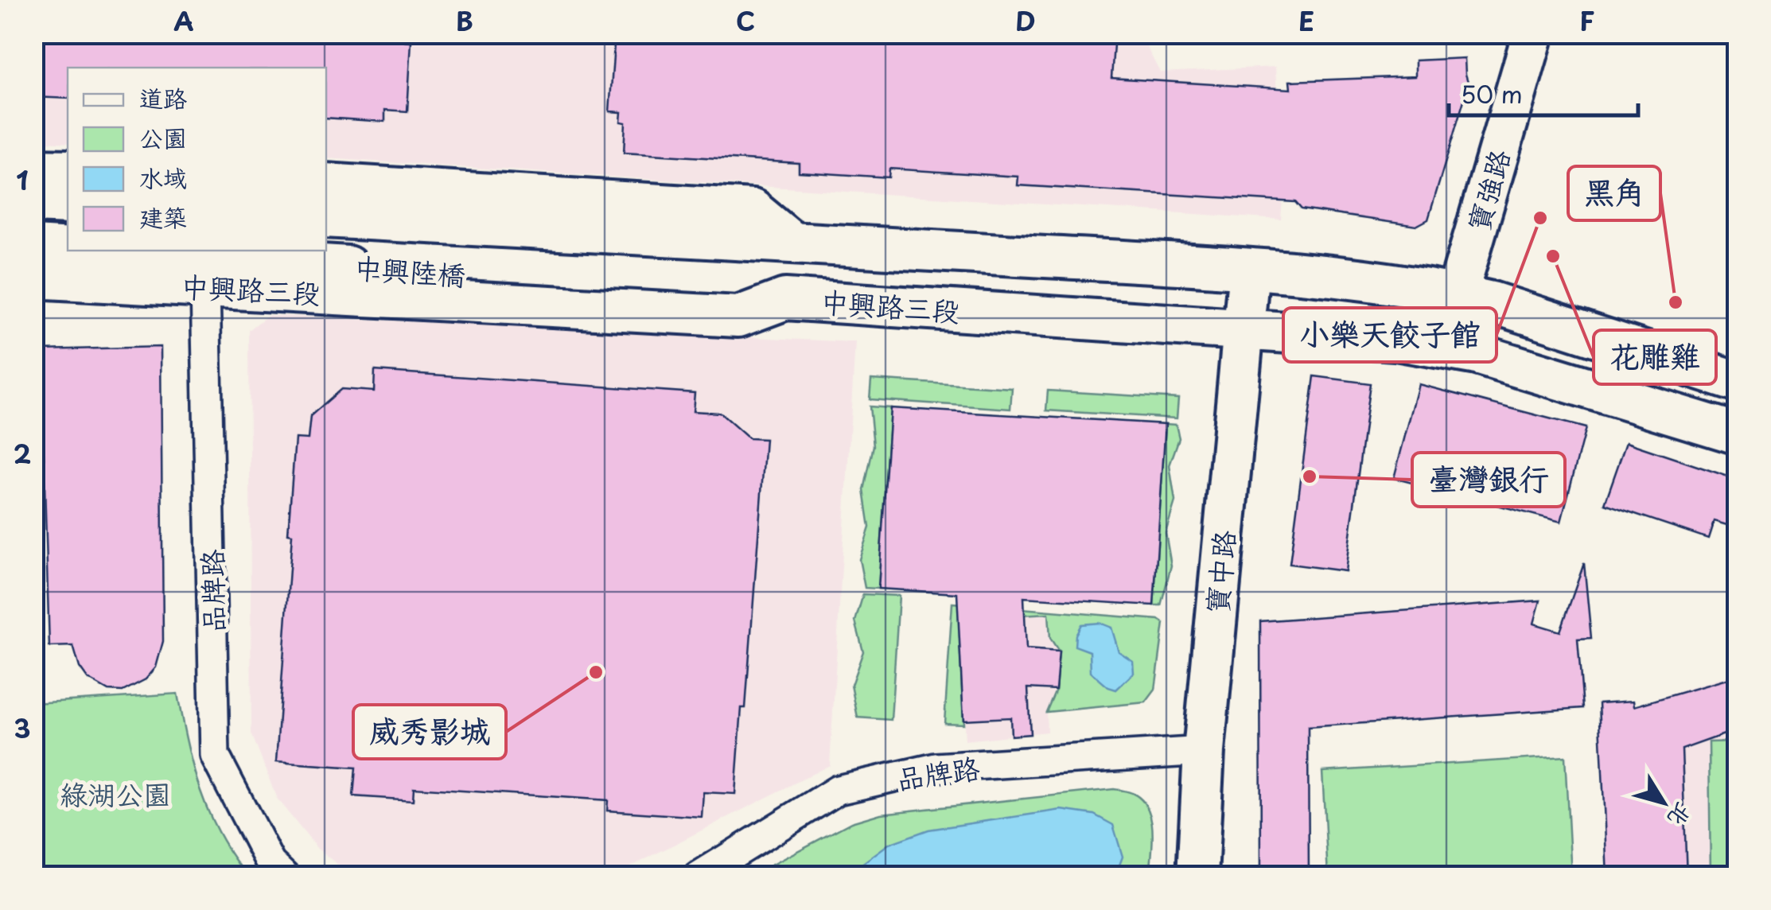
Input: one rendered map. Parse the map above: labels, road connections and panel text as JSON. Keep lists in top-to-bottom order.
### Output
{
  "streets": {
    "street": [
      "寶強路",
      "中興陸橋",
      "中興路三段",
      "寶中路",
      "品牌路"
    ]
  },
  "crossings": [
    ["寶強路", "中興路三段"],
    ["中興陸橋", "中興路三段"],
    ["中興路三段", "寶中路"],
    ["中興路三段", "品牌路"],
    ["寶中路", "品牌路"]
  ],
  "parks": ["綠湖公園"],
  "places": [
    "小樂天餃子館",
    "花雕雞",
    "黑角",
    "臺灣銀行",
    "威秀影城"
  ],
  "legend": [
    "道路",
    "公園",
    "水域",
    "建築"
  ],
  "scale_bar": "50 m",
  "north": "bottom right",
  "grid": {
    "columns": [
      "A",
      "B",
      "C",
      "D",
      "E",
      "F"
    ],
    "rows": ["1", "2", "3"]
  }
}
